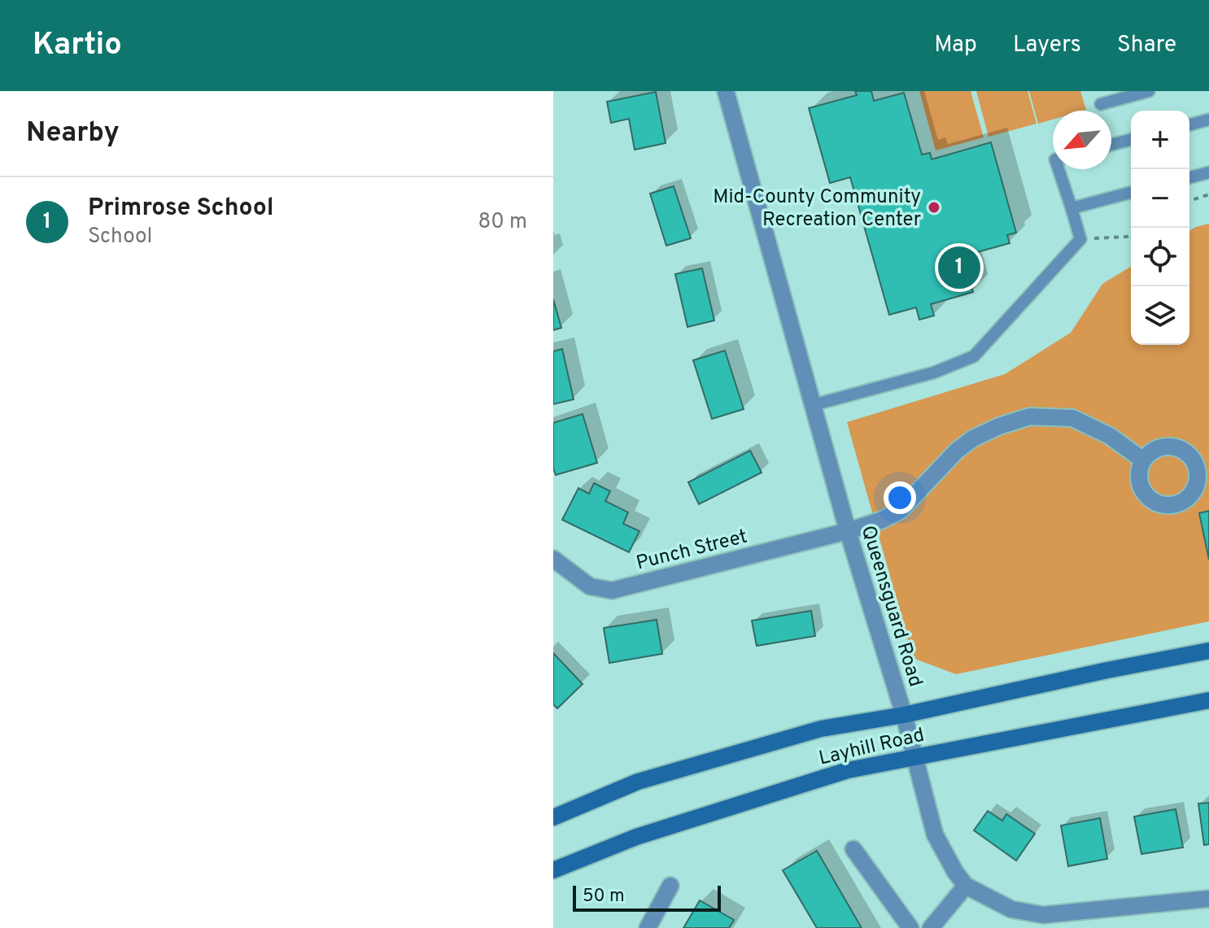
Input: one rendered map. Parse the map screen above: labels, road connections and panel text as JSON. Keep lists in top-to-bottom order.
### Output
{
  "streets": {
    "main road": ["Layhill Road"],
    "street": ["Punch Street", "Queensguard Road"]
  },
  "crossings": [
    ["Punch Street", "Queensguard Road"],
    ["Queensguard Road", "Layhill Road"]
  ],
  "places": ["Mid-County Community Recreation Center"],
  "scale_bar": "50 m",
  "north": "bottom left",
  "page": {
    "header": "Kartio",
    "nav": ["Map", "Layers", "Share"],
    "heading": "Nearby",
    "map_buttons": ["+", "−"],
    "list": [
      {
        "mark": "1",
        "name": "Primrose School",
        "note": "School",
        "value": "80 m"
      }
    ],
    "pins": "1",
    "scale": "50 m"
  }
}
